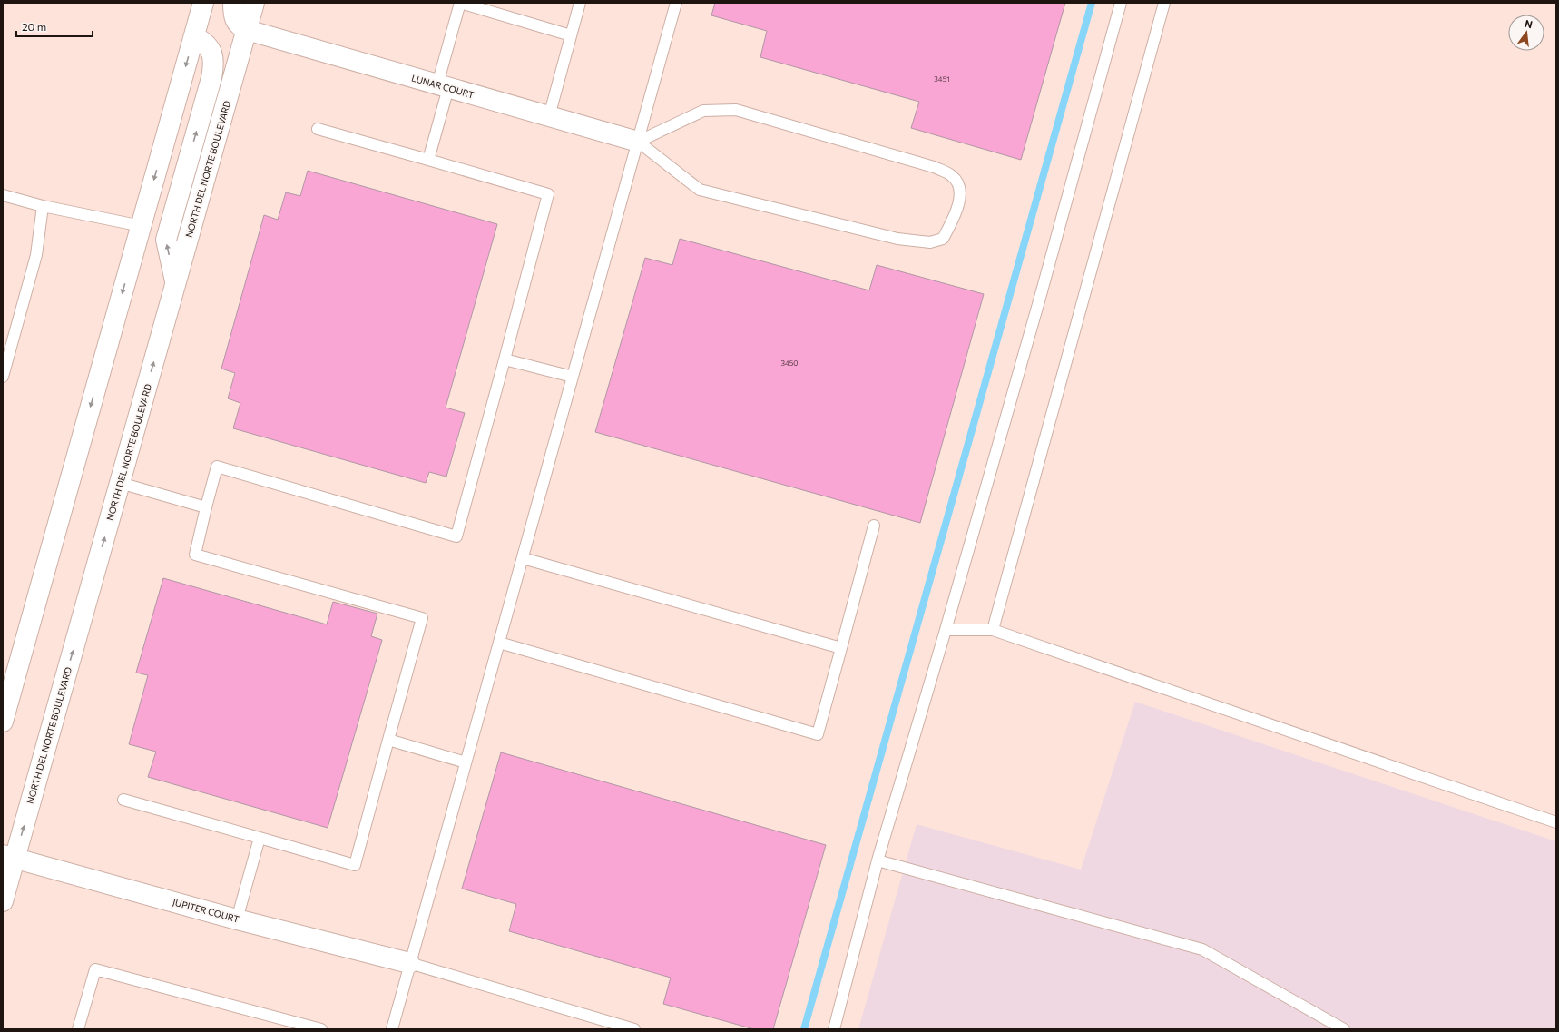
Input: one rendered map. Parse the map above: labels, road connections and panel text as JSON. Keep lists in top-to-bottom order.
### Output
{
  "streets": {
    "street": ["LUNAR COURT", "NORTH DEL NORTE BOULEVARD", "JUPITER COURT"]
  },
  "crossings": [
    ["LUNAR COURT", "NORTH DEL NORTE BOULEVARD"],
    ["NORTH DEL NORTE BOULEVARD", "JUPITER COURT"]
  ],
  "house_numbers": ["3451", "3450"],
  "scale_bar": "20 m",
  "north": "top"
}
